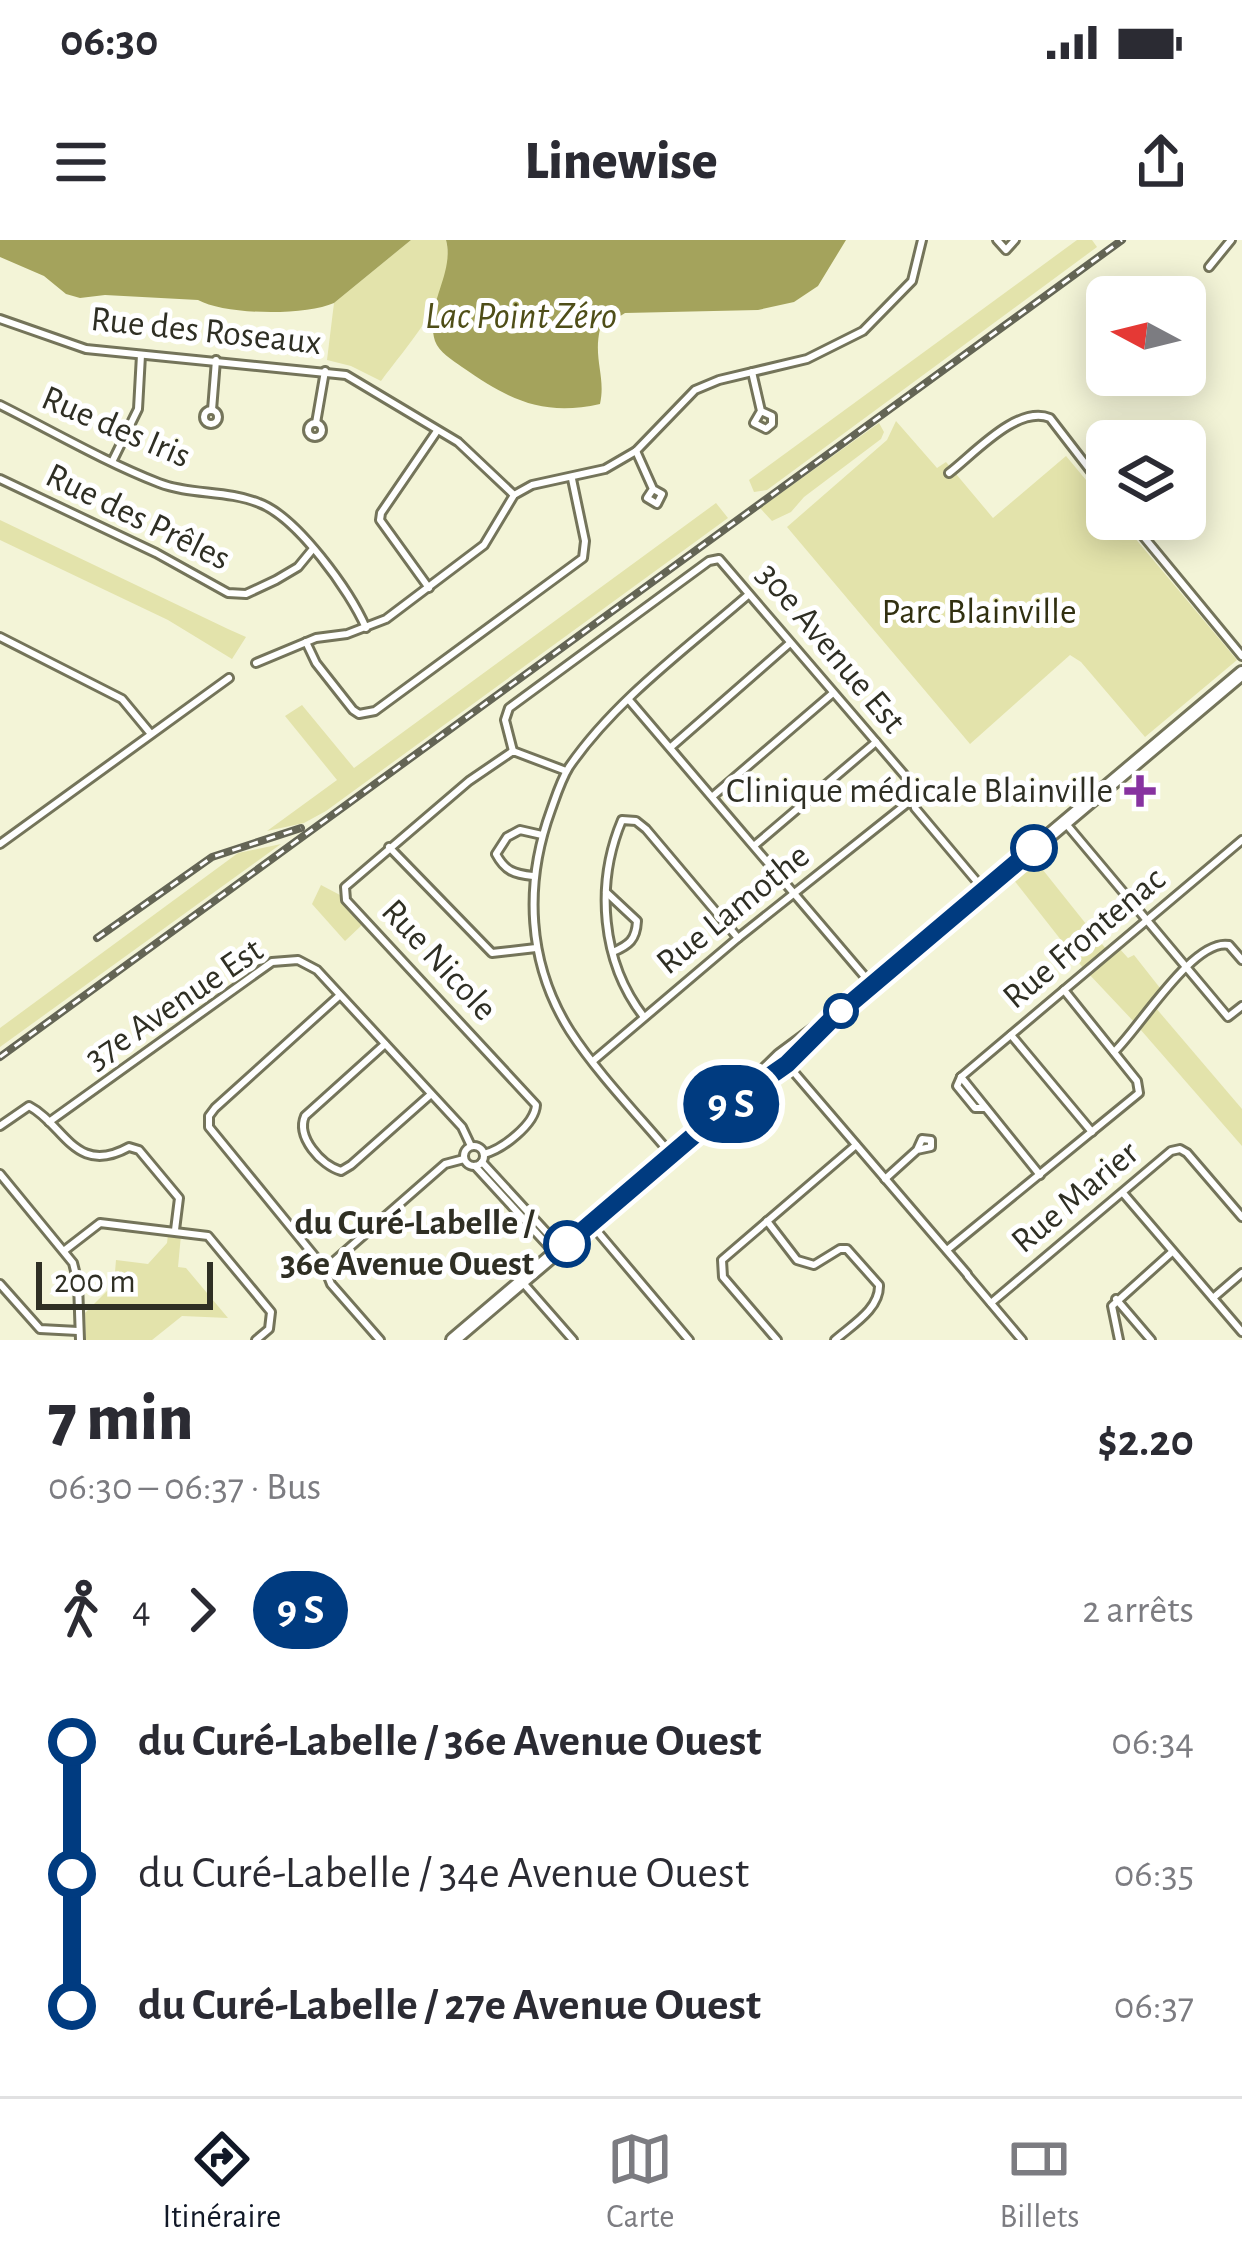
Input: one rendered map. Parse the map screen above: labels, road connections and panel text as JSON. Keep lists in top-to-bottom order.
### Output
{
  "streets": {
    "street": [
      "Rue des Roseaux",
      "Rue des Iris",
      "Rue des Prêles",
      "30e Avenue Est",
      "Rue Lamothe",
      "Rue Frontenac",
      "Rue Nicole",
      "37e Avenue Est",
      "Rue Marier"
    ]
  },
  "crossings": [
    ["Rue des Iris", "Rue des Prêles"],
    ["30e Avenue Est", "Rue Lamothe"],
    ["30e Avenue Est", "Rue Nicole"]
  ],
  "water": ["Lac Point Zéro"],
  "parks": ["Parc Blainville"],
  "places": {
    "health": ["Clinique médicale Blainville"],
    "other": ["du Curé-Labelle / 36e Avenue Ouest"]
  },
  "scale_bar": "200 m",
  "north": "left",
  "page": {
    "status": "06:30",
    "header": "Linewise",
    "on_map": "9 S",
    "scale": "200 m",
    "heading": ["7 min", "06:30 – 06:37 · Bus", "$2.20"],
    "legs": ["4", "9 S", "2 arrêts"],
    "list": [
      {
        "name": "du Curé-Labelle / 36e Avenue Ouest",
        "value": "06:34"
      },
      {
        "name": "du Curé-Labelle / 34e Avenue Ouest",
        "value": "06:35"
      },
      {
        "name": "du Curé-Labelle / 27e Avenue Ouest",
        "value": "06:37"
      }
    ],
    "tabs": ["Itinéraire", "Carte", "Billets"]
  }
}
